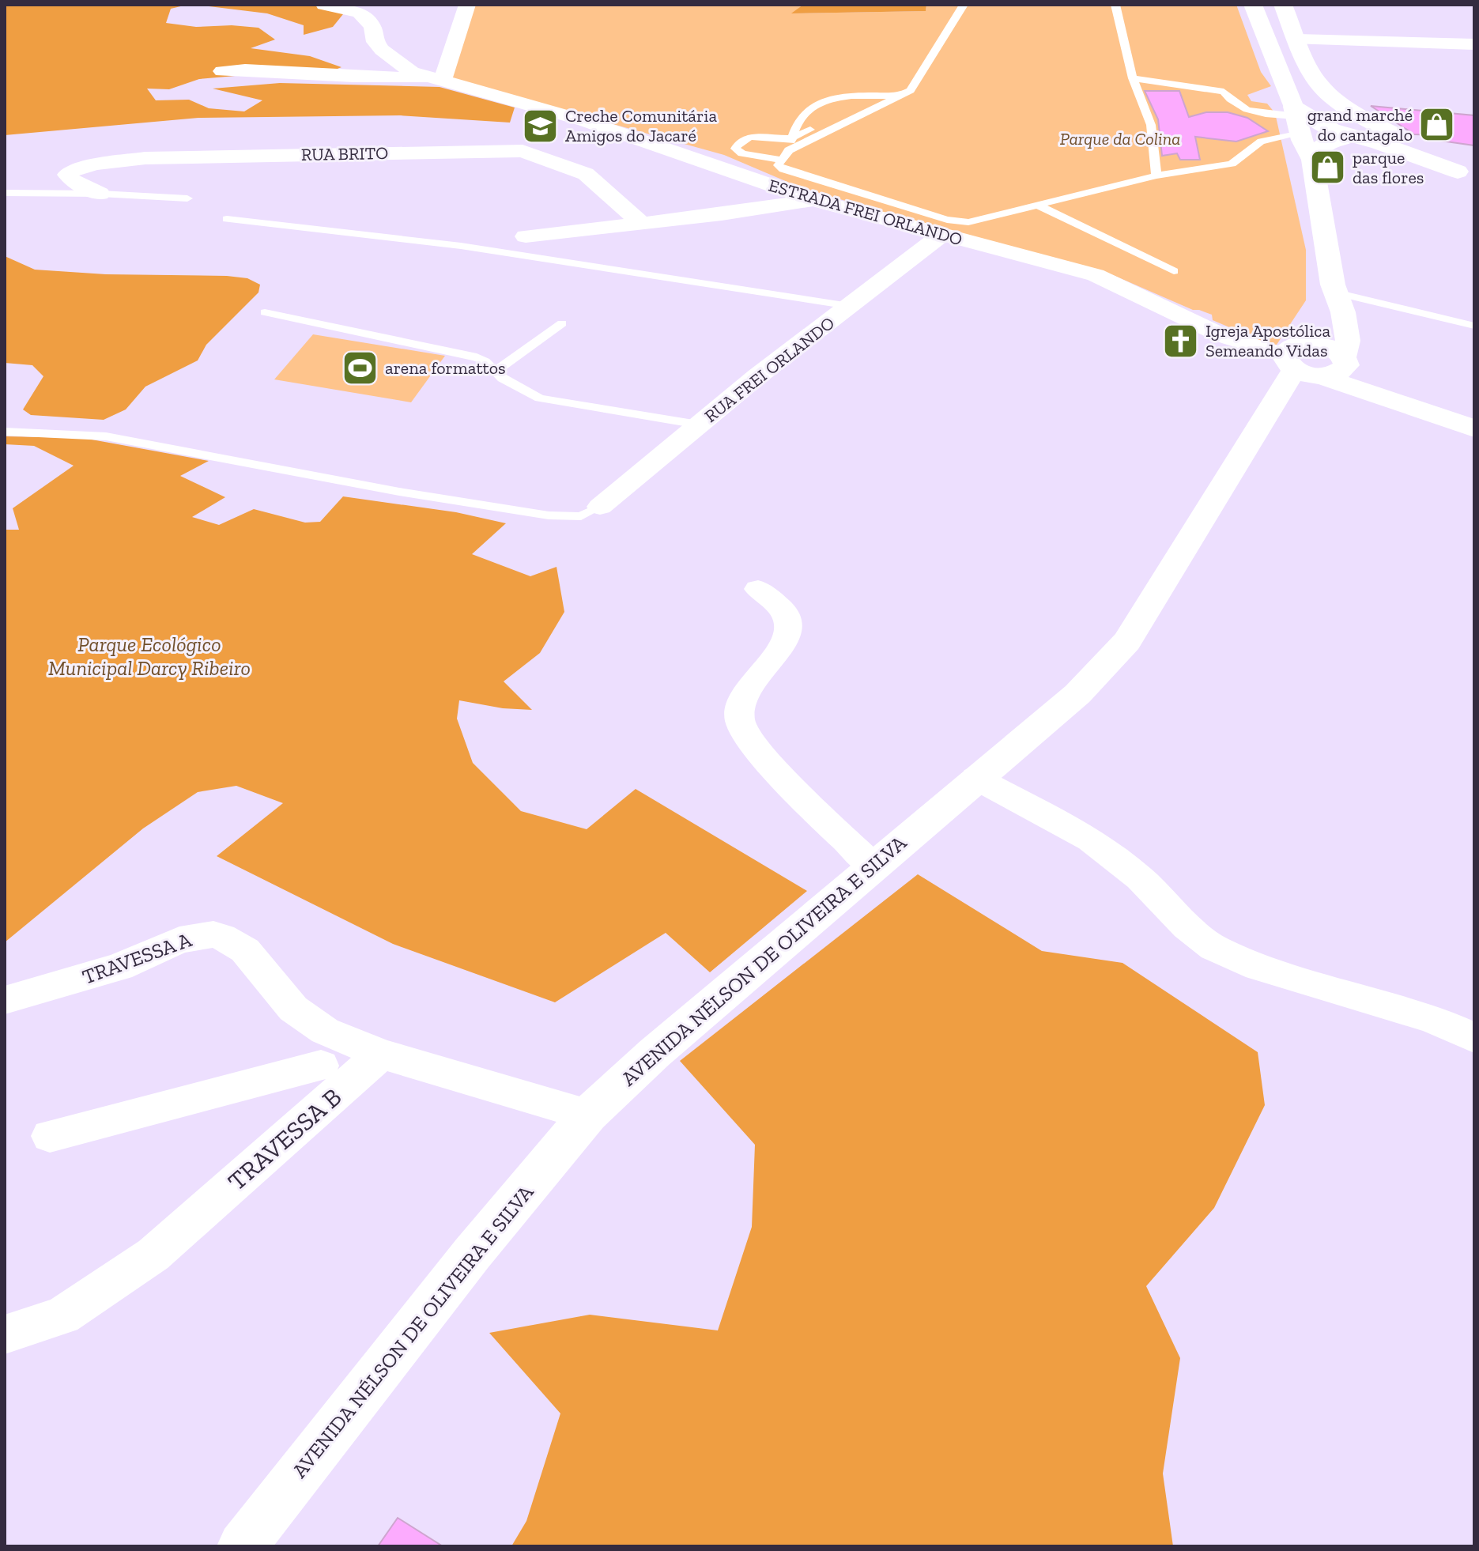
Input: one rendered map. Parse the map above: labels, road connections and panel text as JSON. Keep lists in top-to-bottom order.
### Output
{
  "streets": {
    "street": [
      "RUA BRITO",
      "ESTRADA FREI ORLANDO",
      "RUA FREI ORLANDO",
      "TRAVESSA A",
      "AVENIDA NÉLSON DE OLIVEIRA E SILVA",
      "TRAVESSA B"
    ]
  },
  "crossings": [
    ["ESTRADA FREI ORLANDO", "RUA FREI ORLANDO"],
    ["ESTRADA FREI ORLANDO", "AVENIDA NÉLSON DE OLIVEIRA E SILVA"],
    ["TRAVESSA A", "TRAVESSA B"]
  ],
  "parks": ["Parque da Colina", "Parque Ecológico Municipal Darcy Ribeiro"],
  "places": {
    "shop": ["grand marché do cantagalo", "parque das flores"],
    "school or university": ["Creche Comunitária Amigos do Jacaré"],
    "church": ["Igreja Apostólica Semeando Vidas"],
    "sports": ["arena formattos"]
  }
}
